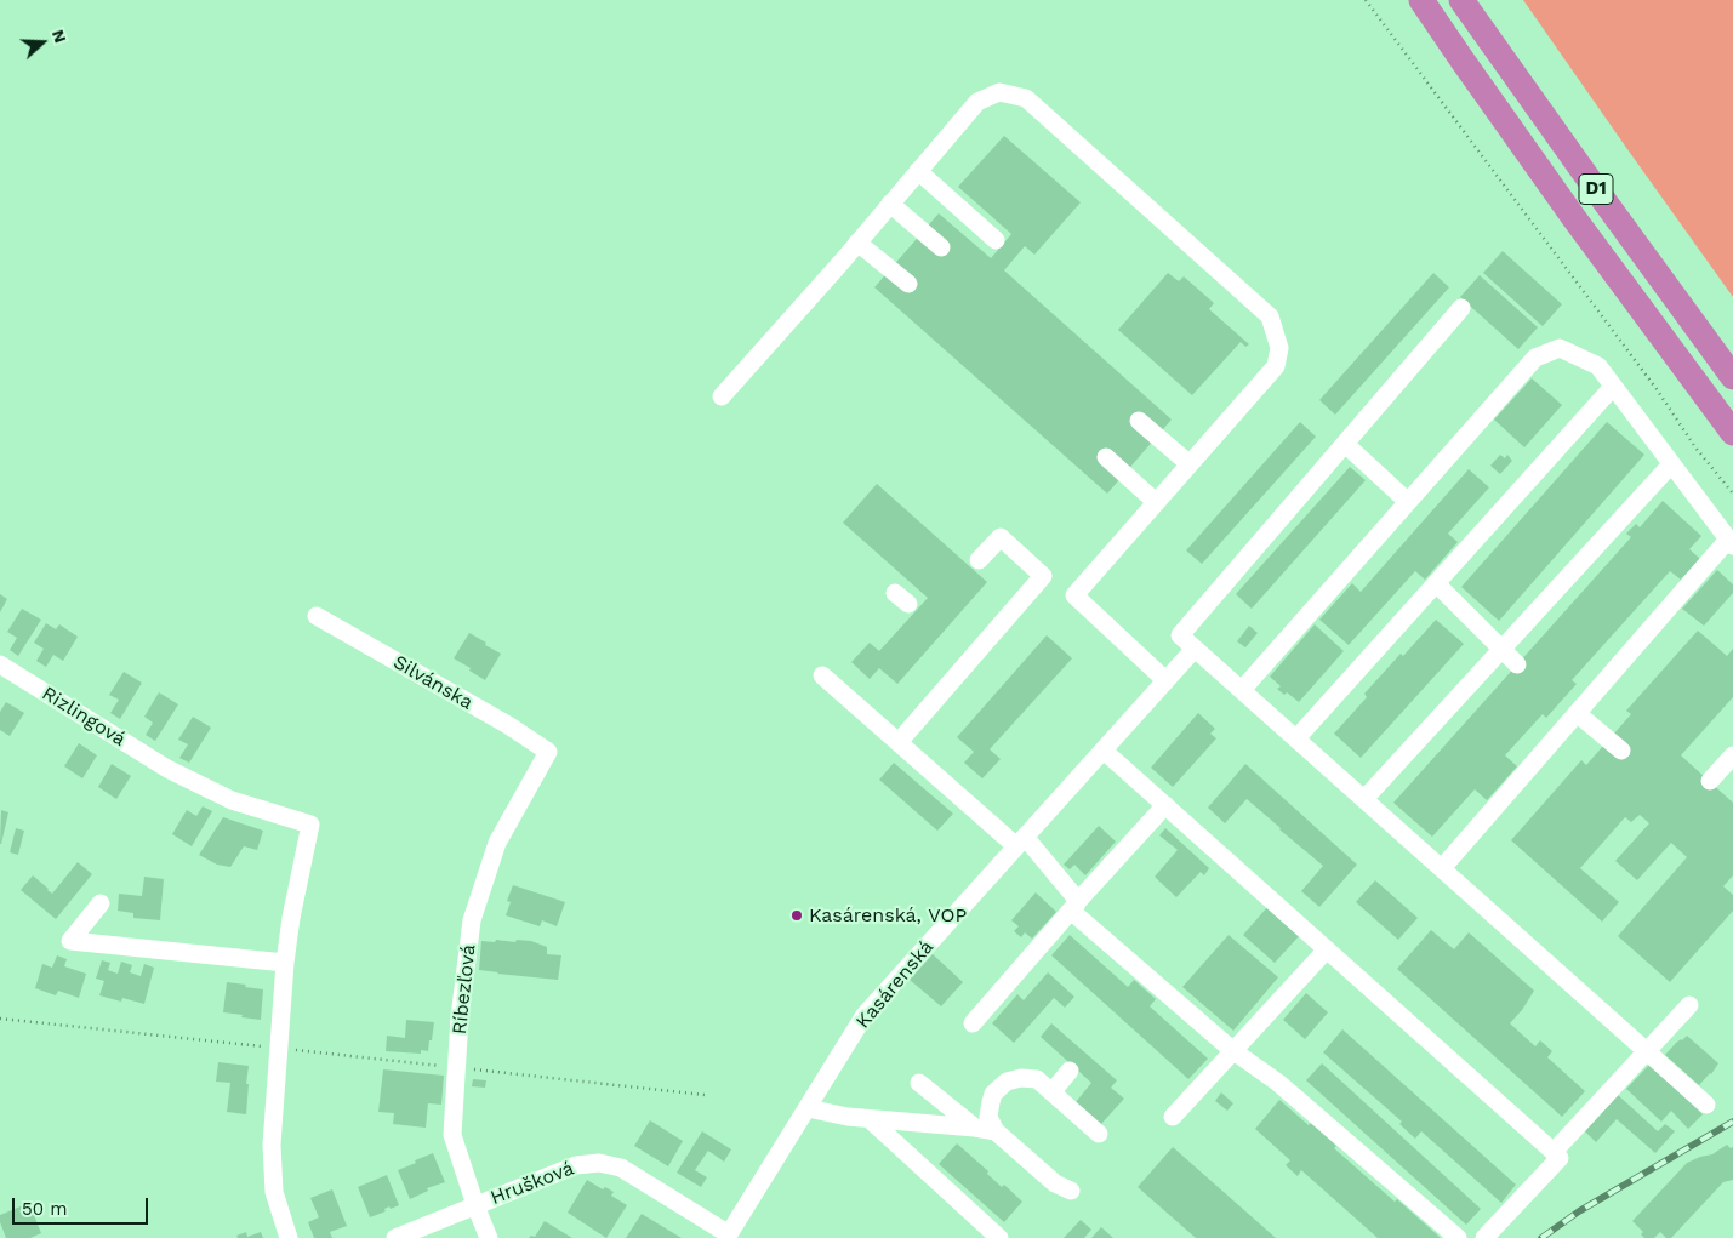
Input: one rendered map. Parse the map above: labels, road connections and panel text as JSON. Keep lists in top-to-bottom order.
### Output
{
  "streets": {
    "highway": ["D1"],
    "street": [
      "Silvánska",
      "Rizlingová",
      "Kasárenská",
      "Ríbezľová",
      "Hrušková"
    ]
  },
  "crossings": [
    ["Silvánska", "Ríbezľová"],
    ["Kasárenská", "Hrušková"],
    ["Ríbezľová", "Hrušková"]
  ],
  "places": ["Kasárenská, VOP"],
  "scale_bar": "50 m",
  "north": "right"
}
